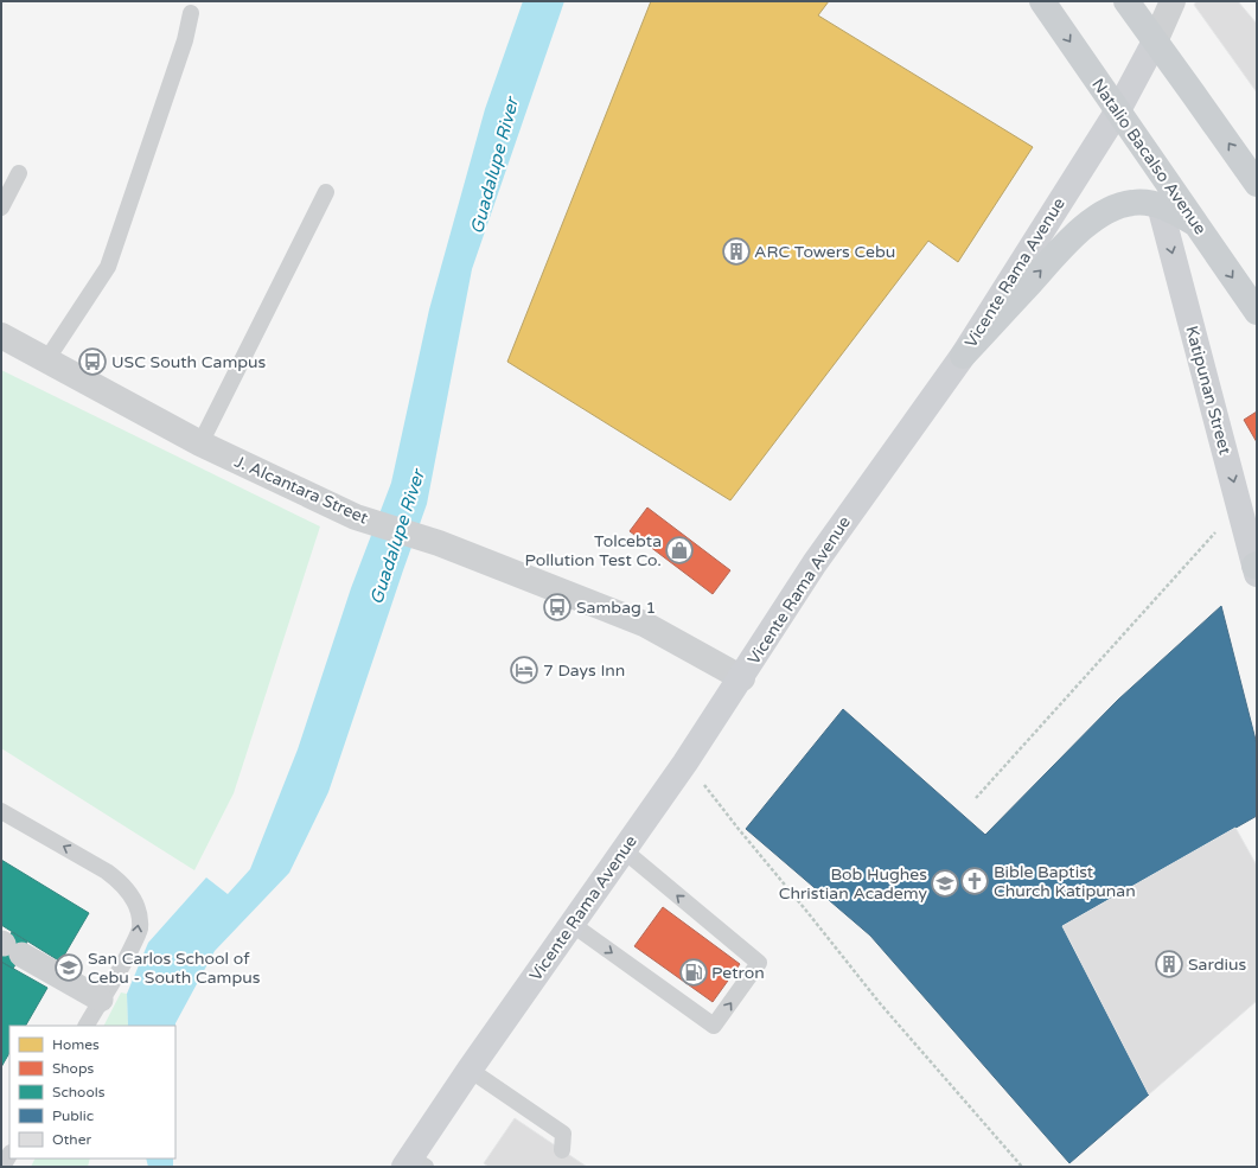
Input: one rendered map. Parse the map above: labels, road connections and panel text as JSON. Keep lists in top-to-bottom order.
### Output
{
  "streets": {
    "main road": ["Natalio Bacalso Avenue", "Vicente Rama Avenue", "Katipunan Street"],
    "street": ["J. Alcantara Street"]
  },
  "crossings": [
    ["Natalio Bacalso Avenue", "Vicente Rama Avenue"],
    ["Vicente Rama Avenue", "J. Alcantara Street"]
  ],
  "one_way": ["Katipunan Street"],
  "water": ["Guadalupe River"],
  "places": {
    "building": ["ARC Towers Cebu", "Sardius"],
    "bus stop": ["USC South Campus", "Sambag 1"],
    "shop": ["Tolcebta Pollution Test Co."],
    "hotel": ["7 Days Inn"],
    "church": ["Bible Baptist Church Katipunan"],
    "school or university": ["Bob Hughes Christian Academy", "San Carlos School of Cebu - South Campus"],
    "fuel station": ["Petron"]
  },
  "legend": [
    "Homes",
    "Shops",
    "Schools",
    "Public",
    "Other"
  ]
}
